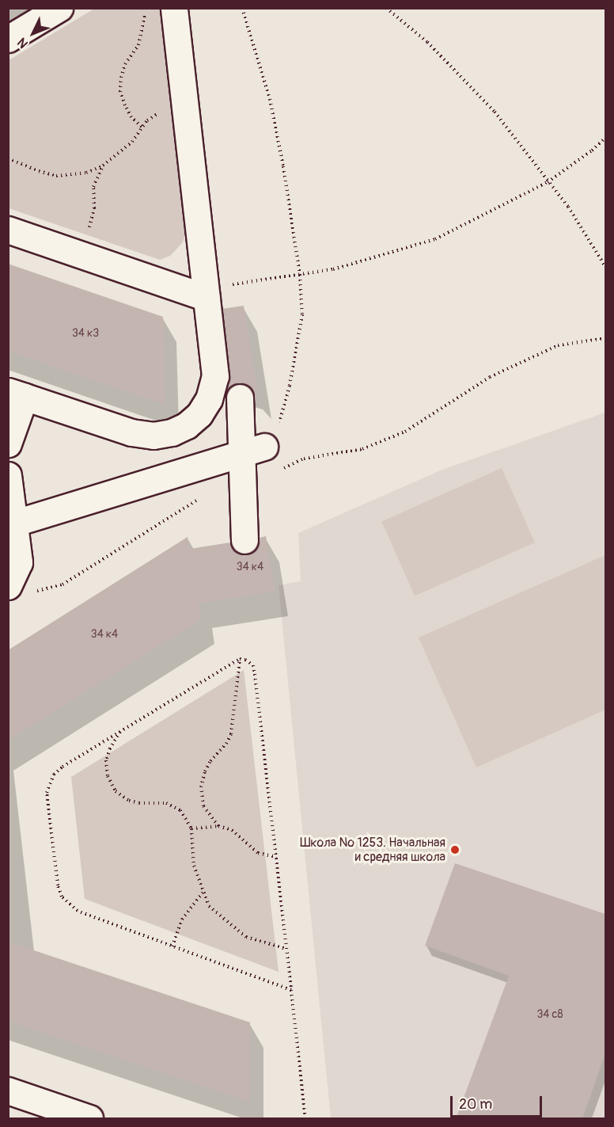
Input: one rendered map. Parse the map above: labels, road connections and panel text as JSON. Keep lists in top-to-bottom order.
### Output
{
  "places": ["Школа № 1253. Начальная и средняя школа"],
  "house_numbers": [
    "34 к3",
    "34 к4",
    "34 к4",
    "34 с8"
  ],
  "scale_bar": "20 m",
  "north": "bottom left"
}
